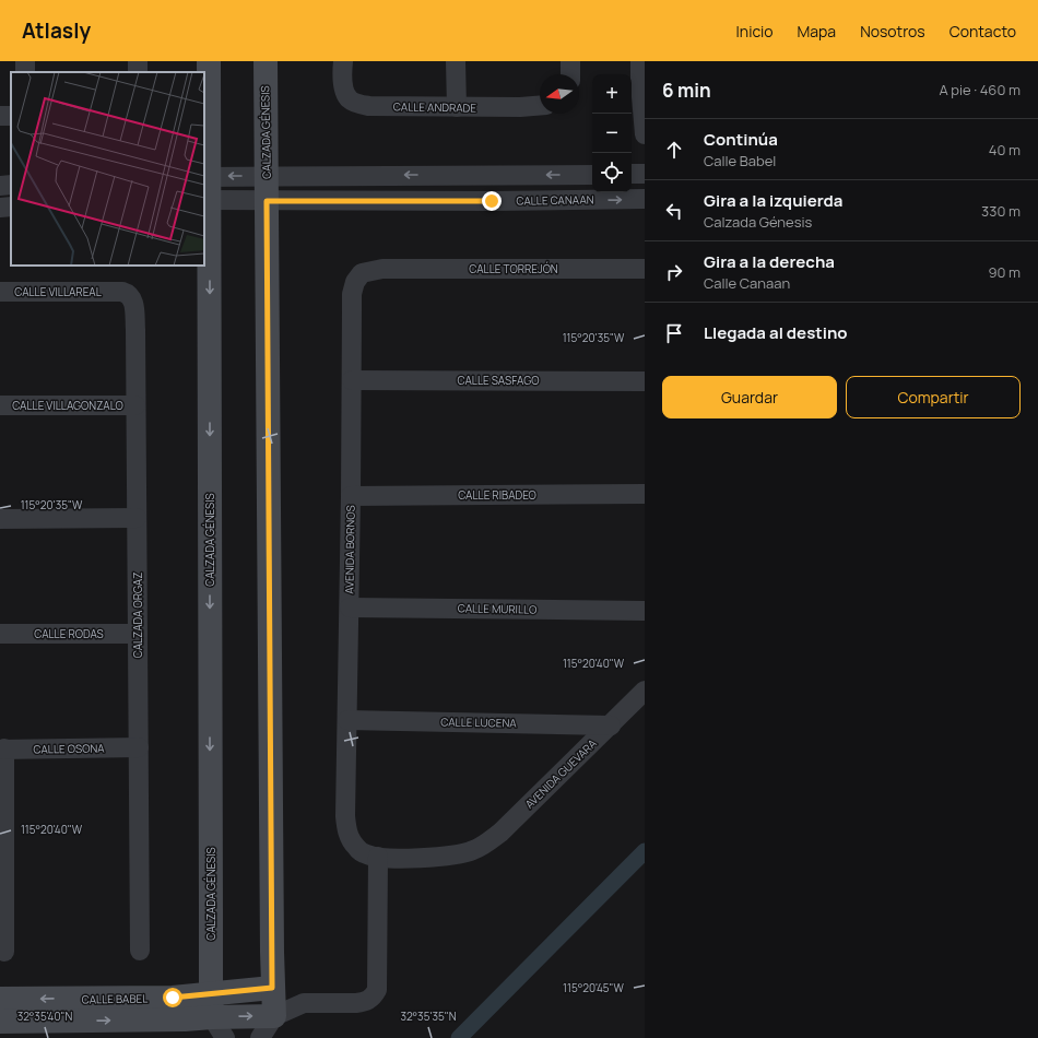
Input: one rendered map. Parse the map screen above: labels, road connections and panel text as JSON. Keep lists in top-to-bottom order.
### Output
{
  "streets": {
    "street": [
      "CALLE ANDRADE",
      "CALZADA GÉNESIS",
      "CALLE CANAAN",
      "CALLE TORREJÓN",
      "CALLE VILLAREAL",
      "CALLE SASFAGO",
      "CALLE VILLAGONZALO",
      "CALLE RIBADEO",
      "AVENIDA BORNOS",
      "CALLE MURILLO",
      "CALZADA ORGAZ",
      "CALLE RODAS",
      "CALLE LUCENA",
      "CALLE OSONA",
      "AVENIDA GUEVARA",
      "CALLE BABEL"
    ]
  },
  "crossings": [
    ["CALZADA GÉNESIS", "CALLE CANAAN"],
    ["CALZADA GÉNESIS", "CALLE BABEL"],
    ["CALLE TORREJÓN", "AVENIDA BORNOS"],
    ["CALLE VILLAREAL", "CALZADA ORGAZ"],
    ["CALLE SASFAGO", "AVENIDA BORNOS"],
    ["CALLE VILLAGONZALO", "CALZADA ORGAZ"],
    ["CALLE RIBADEO", "AVENIDA BORNOS"],
    ["AVENIDA BORNOS", "CALLE MURILLO"],
    ["AVENIDA BORNOS", "CALLE LUCENA"],
    ["AVENIDA BORNOS", "AVENIDA GUEVARA"],
    ["AVENIDA BORNOS", "CALLE BABEL"],
    ["CALZADA ORGAZ", "CALLE RODAS"],
    ["CALZADA ORGAZ", "CALLE OSONA"],
    ["CALLE LUCENA", "AVENIDA GUEVARA"],
    ["AVENIDA GUEVARA", "CALLE BABEL"]
  ],
  "north": "left",
  "page": {
    "header": "Atlasly",
    "nav": [
      "Inicio",
      "Mapa",
      "Nosotros",
      "Contacto"
    ],
    "heading": ["6 min", "A pie · 460 m"],
    "map_buttons": ["+", "−"],
    "list": [
      ["Continúa", "Calle Babel", "40 m"],
      ["Gira a la izquierda", "Calzada Génesis", "330 m"],
      ["Gira a la derecha", "Calle Canaan", "90 m"],
      "Llegada al destino"
    ],
    "buttons": ["Guardar", "Compartir"]
  },
  "coordinates": [
    "115°20'35\"W",
    "115°20'40\"W",
    "115°20'45\"W",
    "32°35'40\"N",
    "32°35'35\"N"
  ]
}
